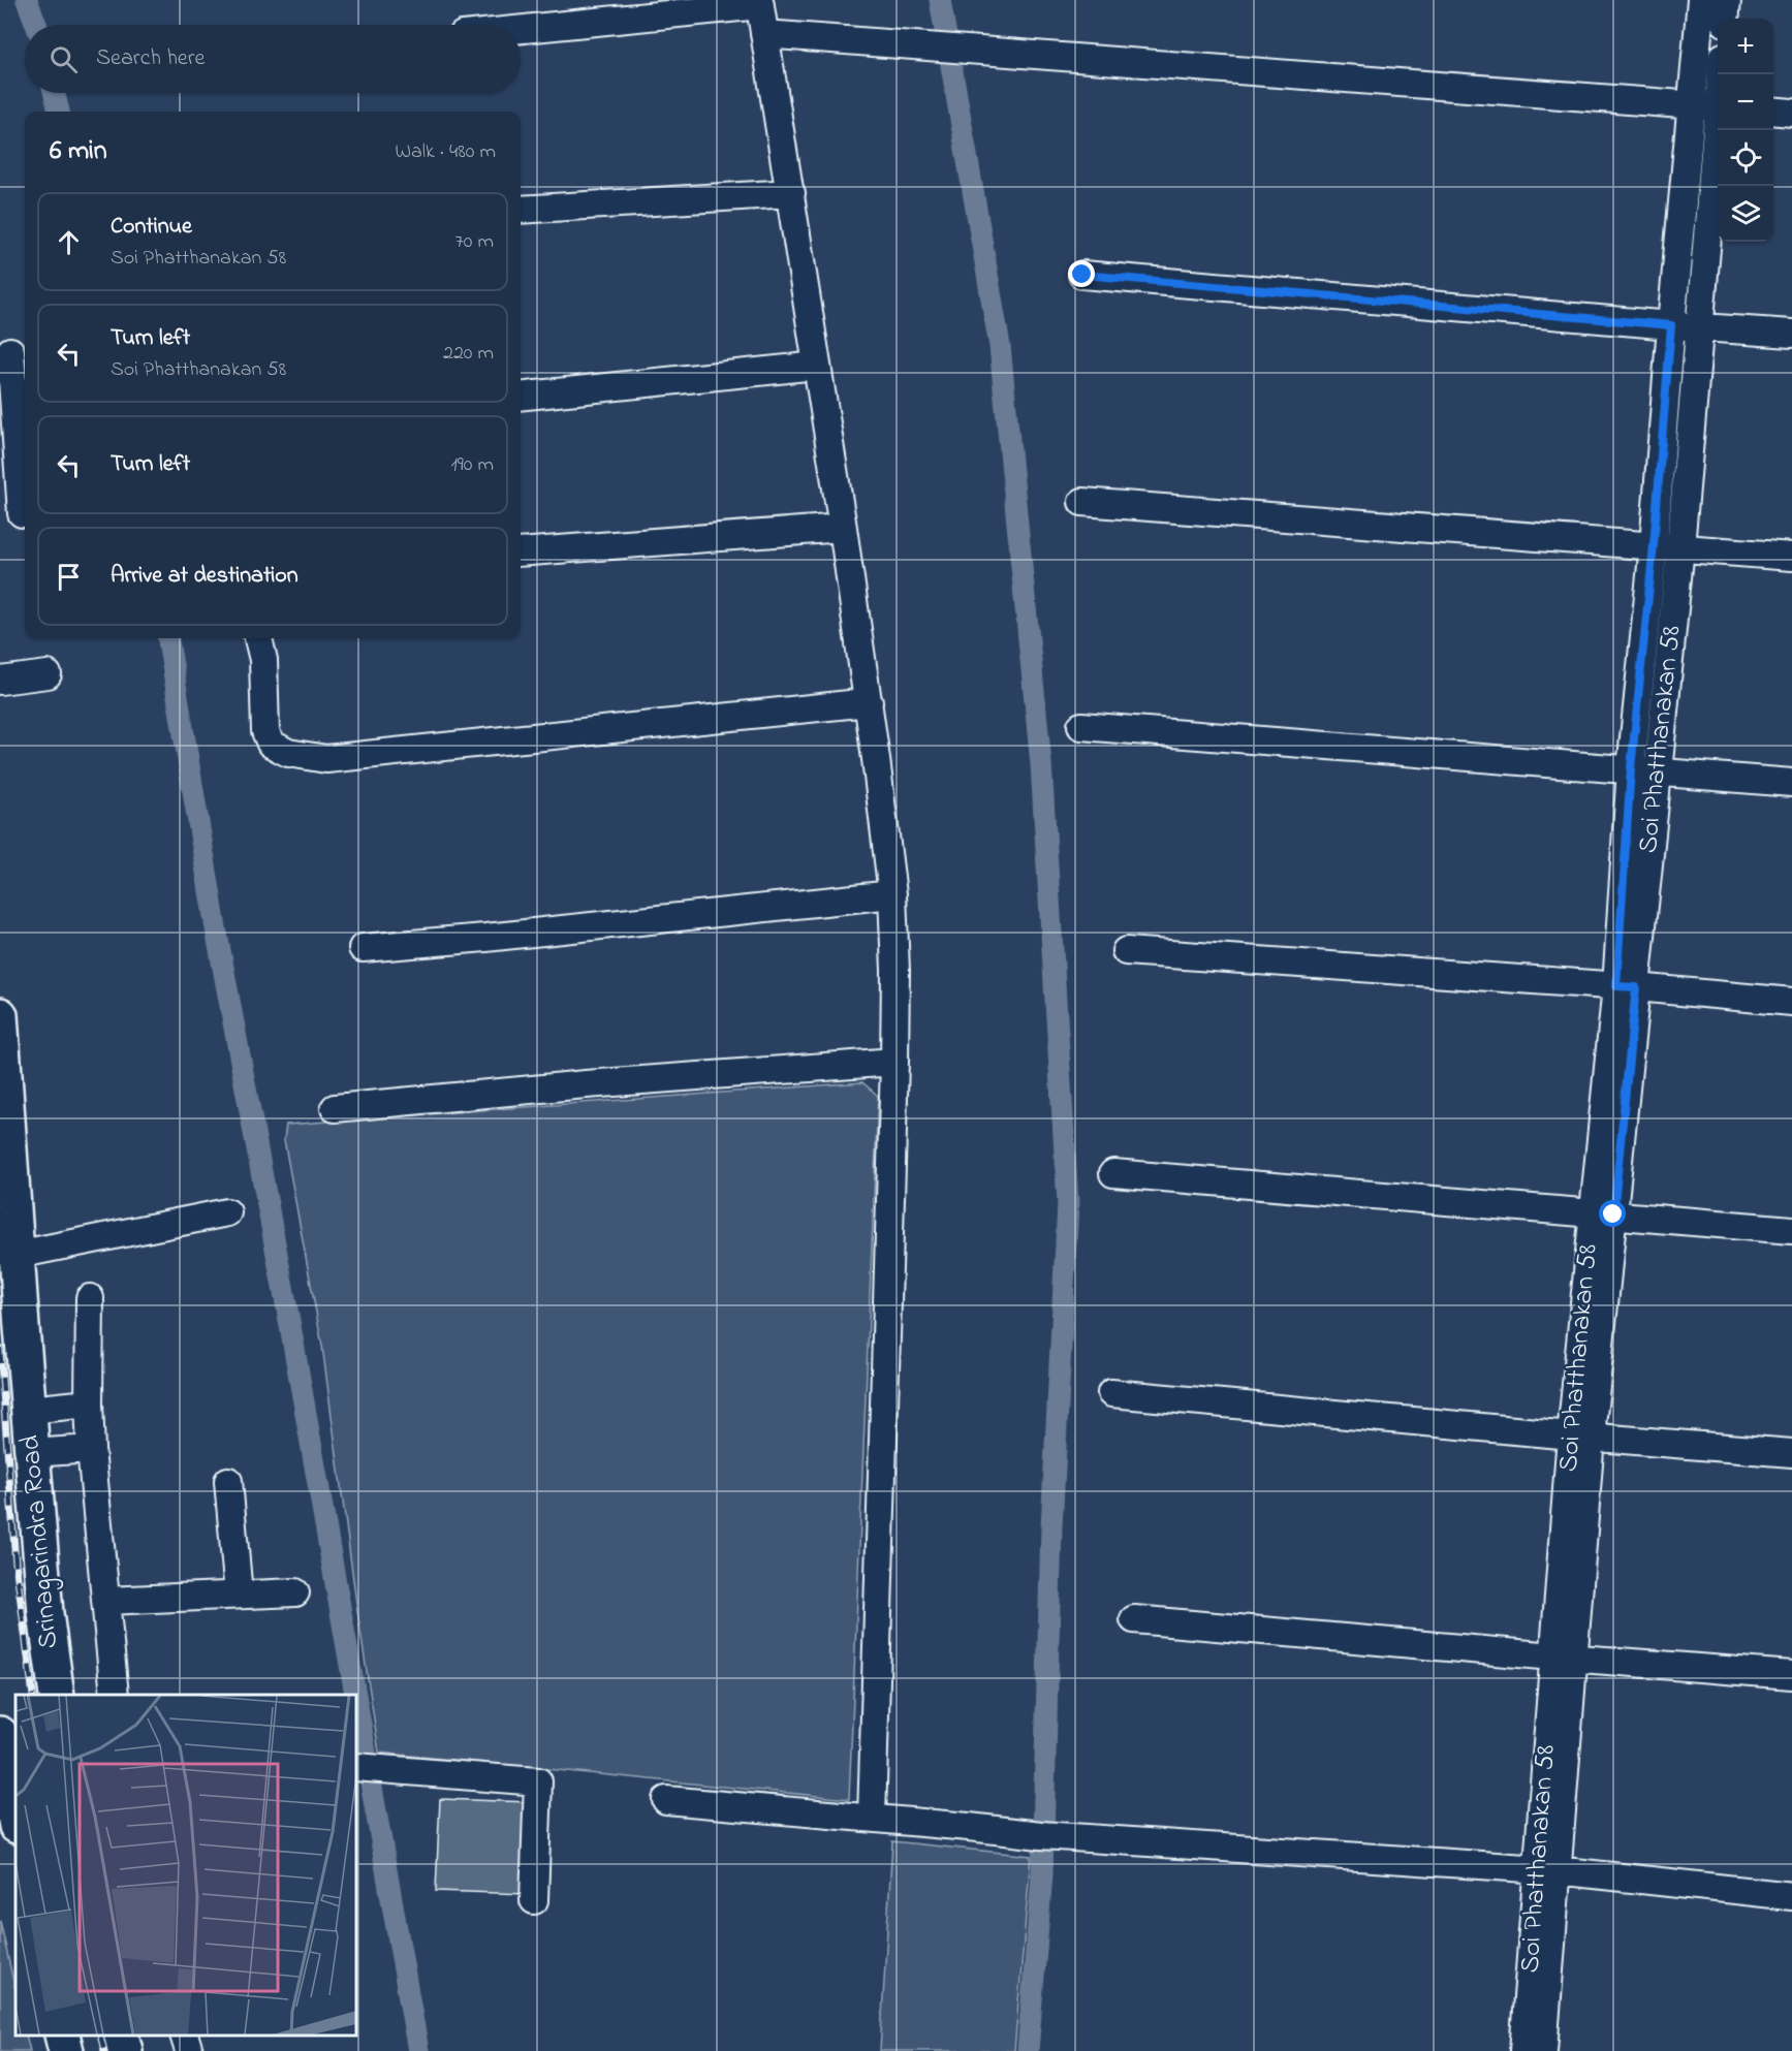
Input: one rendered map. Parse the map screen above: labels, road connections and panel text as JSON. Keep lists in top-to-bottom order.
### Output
{
  "streets": {
    "main road": ["Srinagarindra Road"],
    "street": ["Soi Phatthanakan 58"]
  },
  "page": {
    "map_buttons": ["+", "−"],
    "search": "Search here",
    "heading": ["6 min", "Walk · 480 m"],
    "list": [
      ["Continue", "Soi Phatthanakan 58", "70 m"],
      ["Turn left", "Soi Phatthanakan 58", "220 m"],
      ["Turn left", "190 m"],
      "Arrive at destination"
    ]
  }
}
